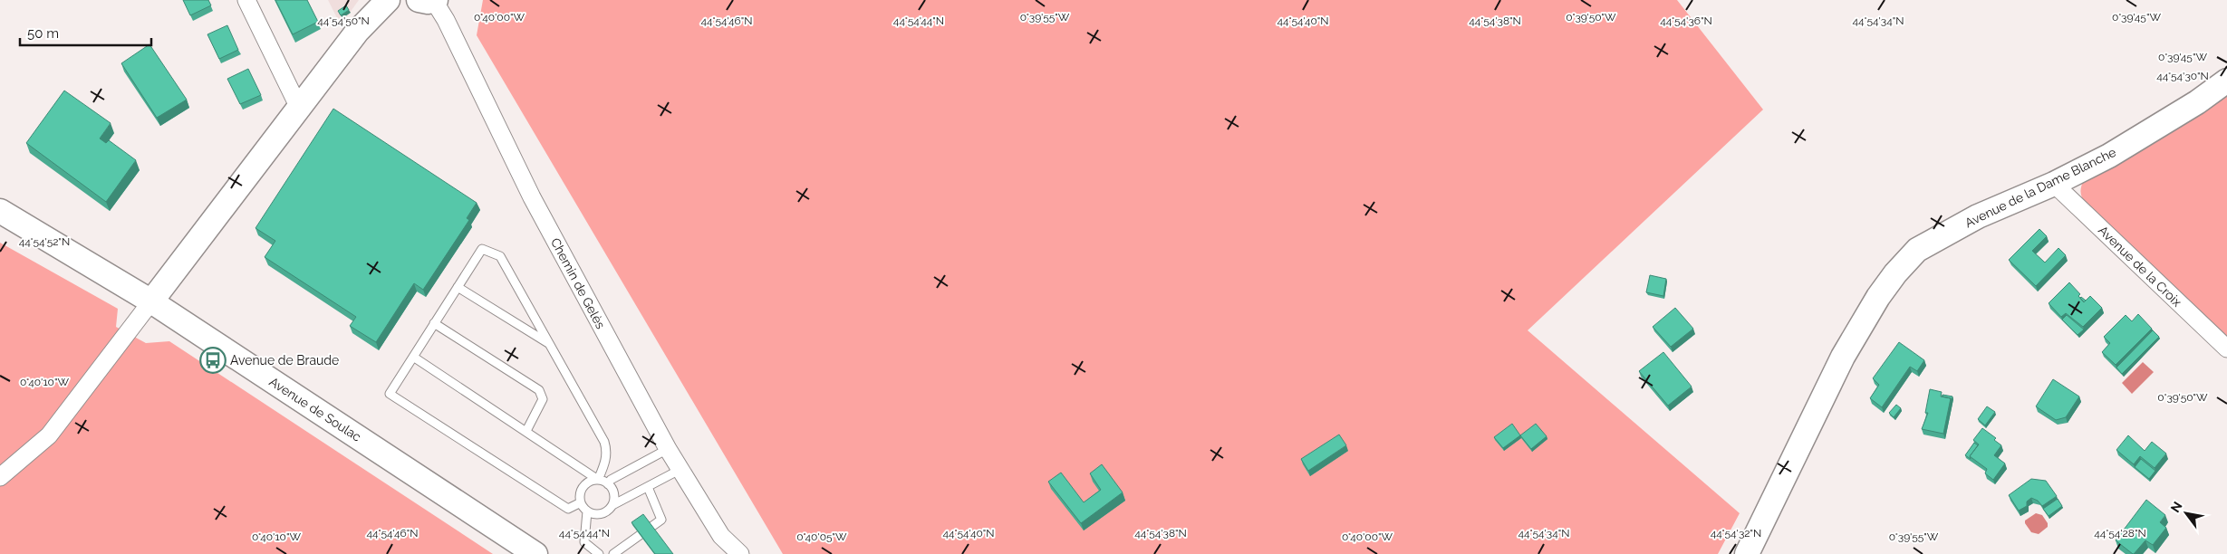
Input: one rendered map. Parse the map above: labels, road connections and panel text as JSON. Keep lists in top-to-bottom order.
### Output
{
  "streets": {
    "main road": ["Avenue de la Dame Blanche", "Avenue de Soulac"],
    "street": ["Avenue de la Croix", "Chemin de Gelès"]
  },
  "crossings": [
    ["Avenue de la Dame Blanche", "Avenue de la Croix"]
  ],
  "places": {
    "bus stop": ["Avenue de Braude"]
  },
  "scale_bar": "50 m",
  "north": "top left",
  "coordinates": [
    "0°40'00\"W",
    "0°39'45\"W",
    "0°39'50\"W",
    "0°39'55\"W",
    "44°54'50\"N",
    "44°54'46\"N",
    "44°54'44\"N",
    "44°54'40\"N",
    "44°54'38\"N",
    "44°54'36\"N",
    "44°54'34\"N",
    "44°54'30\"N",
    "44°54'52\"N",
    "0°40'10\"W",
    "44°54'32\"N",
    "44°54'28\"N",
    "0°40'05\"W"
  ]
}
